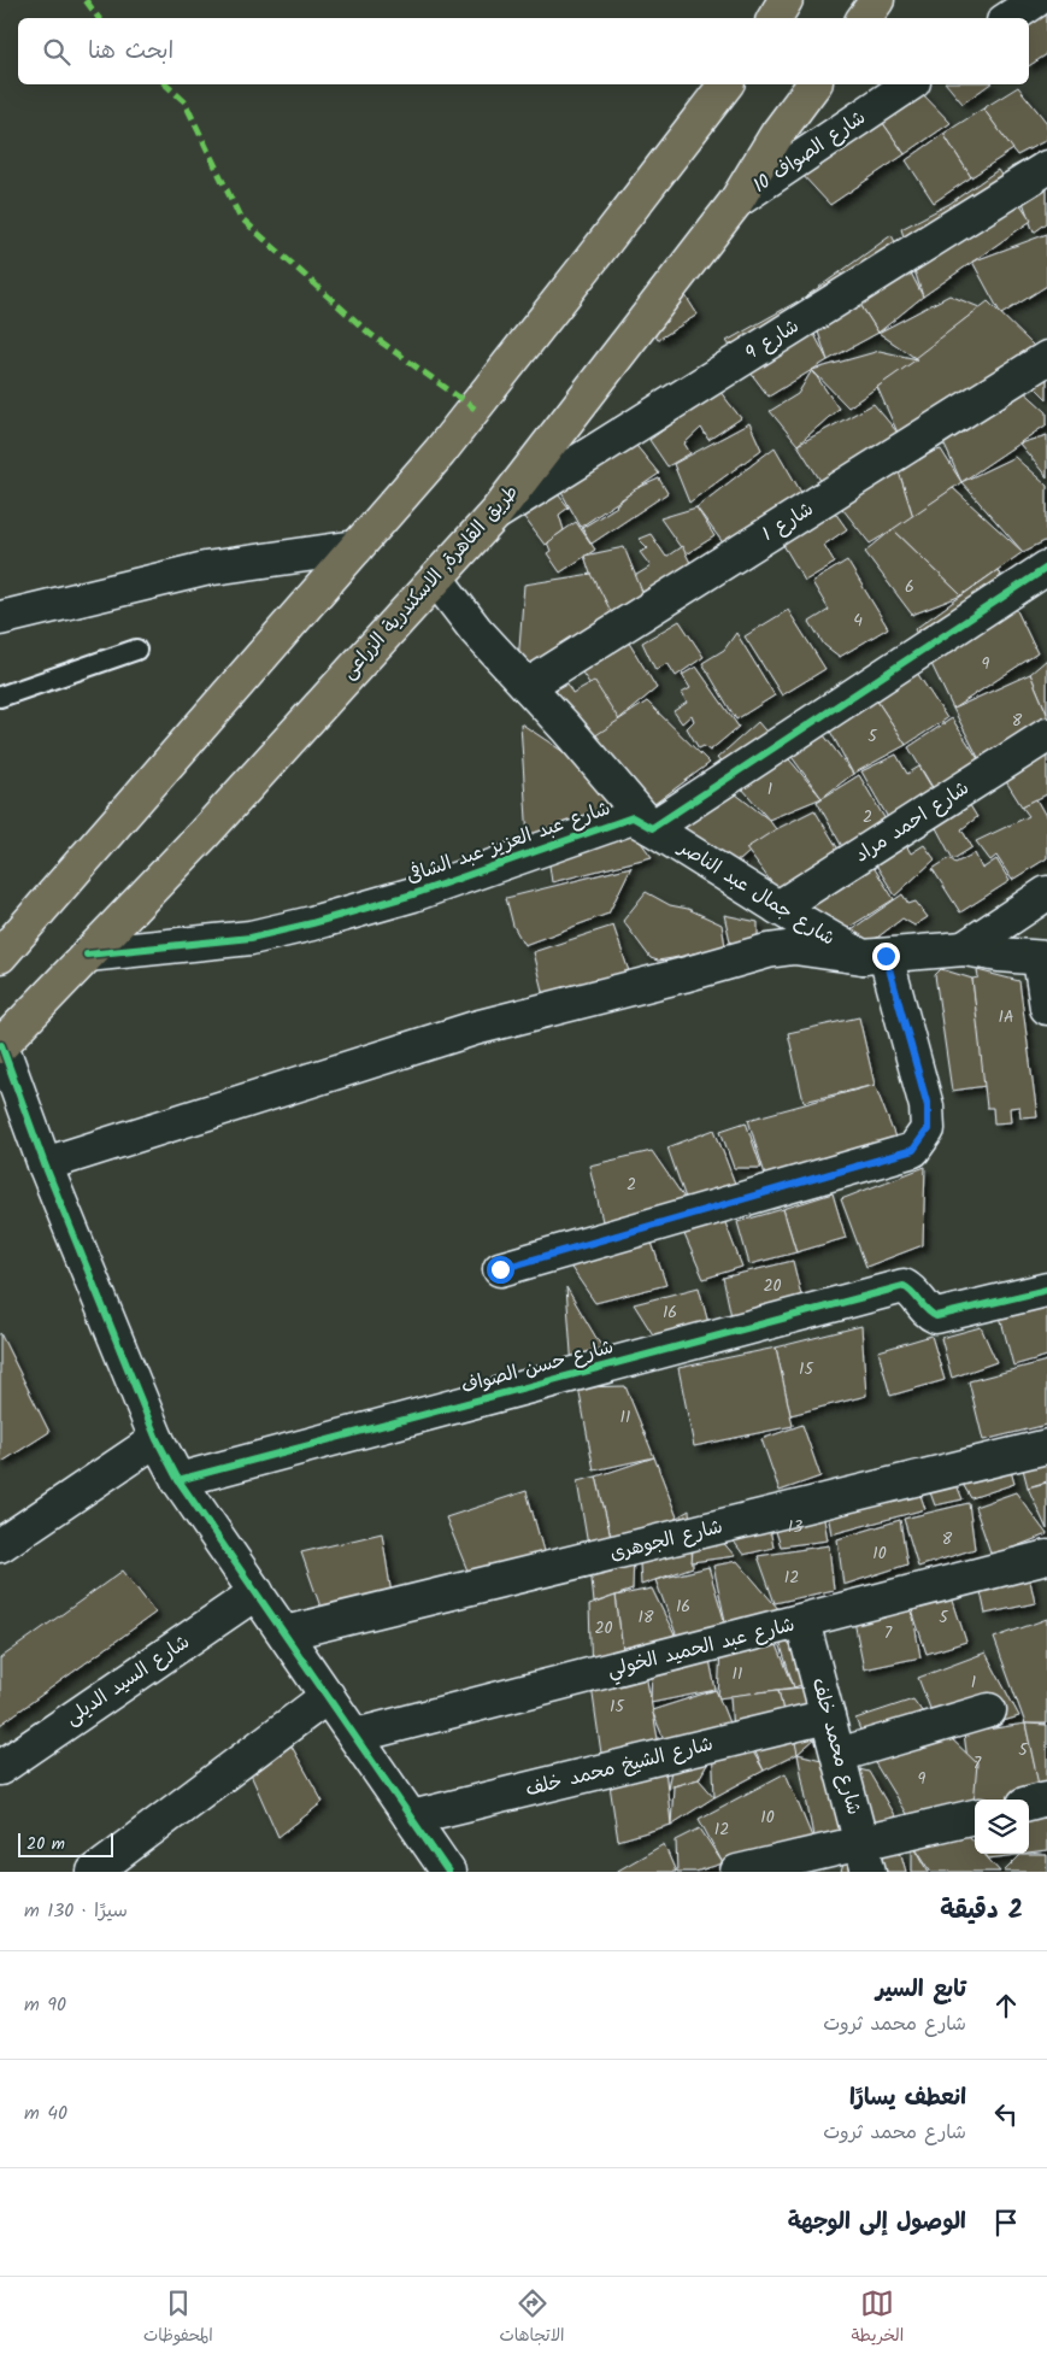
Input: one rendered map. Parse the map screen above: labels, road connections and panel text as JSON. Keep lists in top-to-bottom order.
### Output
{
  "streets": {
    "highway": ["طريق القاهرة, الاسكندرية الزراعى"],
    "street": [
      "شارع الصواف 10",
      "شارع 9",
      "شارع 1",
      "شارع احمد مراد",
      "شارع عبد العزيز عبد الشافى",
      "شارع جمال عبد الناصر",
      "شارع حسن الصواف",
      "شارع الجوهرى",
      "شارع عبد الحميد الخولي",
      "شارع السيد الديلى",
      "شارع محمد خلف",
      "شارع الشيخ محمد خلف"
    ]
  },
  "crossings": [
    ["شارع الصواف 10", "طريق القاهرة, الاسكندرية الزراعى"],
    ["شارع 9", "طريق القاهرة, الاسكندرية الزراعى"],
    ["شارع 1", "شارع جمال عبد الناصر"],
    ["طريق القاهرة, الاسكندرية الزراعى", "شارع عبد العزيز عبد الشافى"],
    ["طريق القاهرة, الاسكندرية الزراعى", "شارع جمال عبد الناصر"],
    ["شارع احمد مراد", "شارع جمال عبد الناصر"],
    ["شارع عبد العزيز عبد الشافى", "شارع جمال عبد الناصر"],
    ["شارع عبد الحميد الخولي", "شارع محمد خلف"],
    ["شارع محمد خلف", "شارع الشيخ محمد خلف"]
  ],
  "house_numbers": [
    "6",
    "4",
    "9",
    "8",
    "5",
    "1",
    "2",
    "1A",
    "2",
    "20",
    "16",
    "15",
    "11",
    "13",
    "8",
    "10",
    "12",
    "16",
    "18",
    "5",
    "20",
    "7",
    "11",
    "1",
    "15",
    "5",
    "7",
    "9",
    "10",
    "12"
  ],
  "scale_bar": "20 m",
  "page": {
    "search": "ابحث هنا",
    "scale": "20 m",
    "heading": ["2 دقيقة", "سيرًا · 130 m"],
    "list": [
      ["تابع السير", "شارع محمد ثروت", "90 m"],
      ["انعطف يسارًا", "شارع محمد ثروت", "40 m"],
      "الوصول إلى الوجهة"
    ],
    "nav": ["الخريطة", "الاتجاهات", "المحفوظات"]
  }
}
